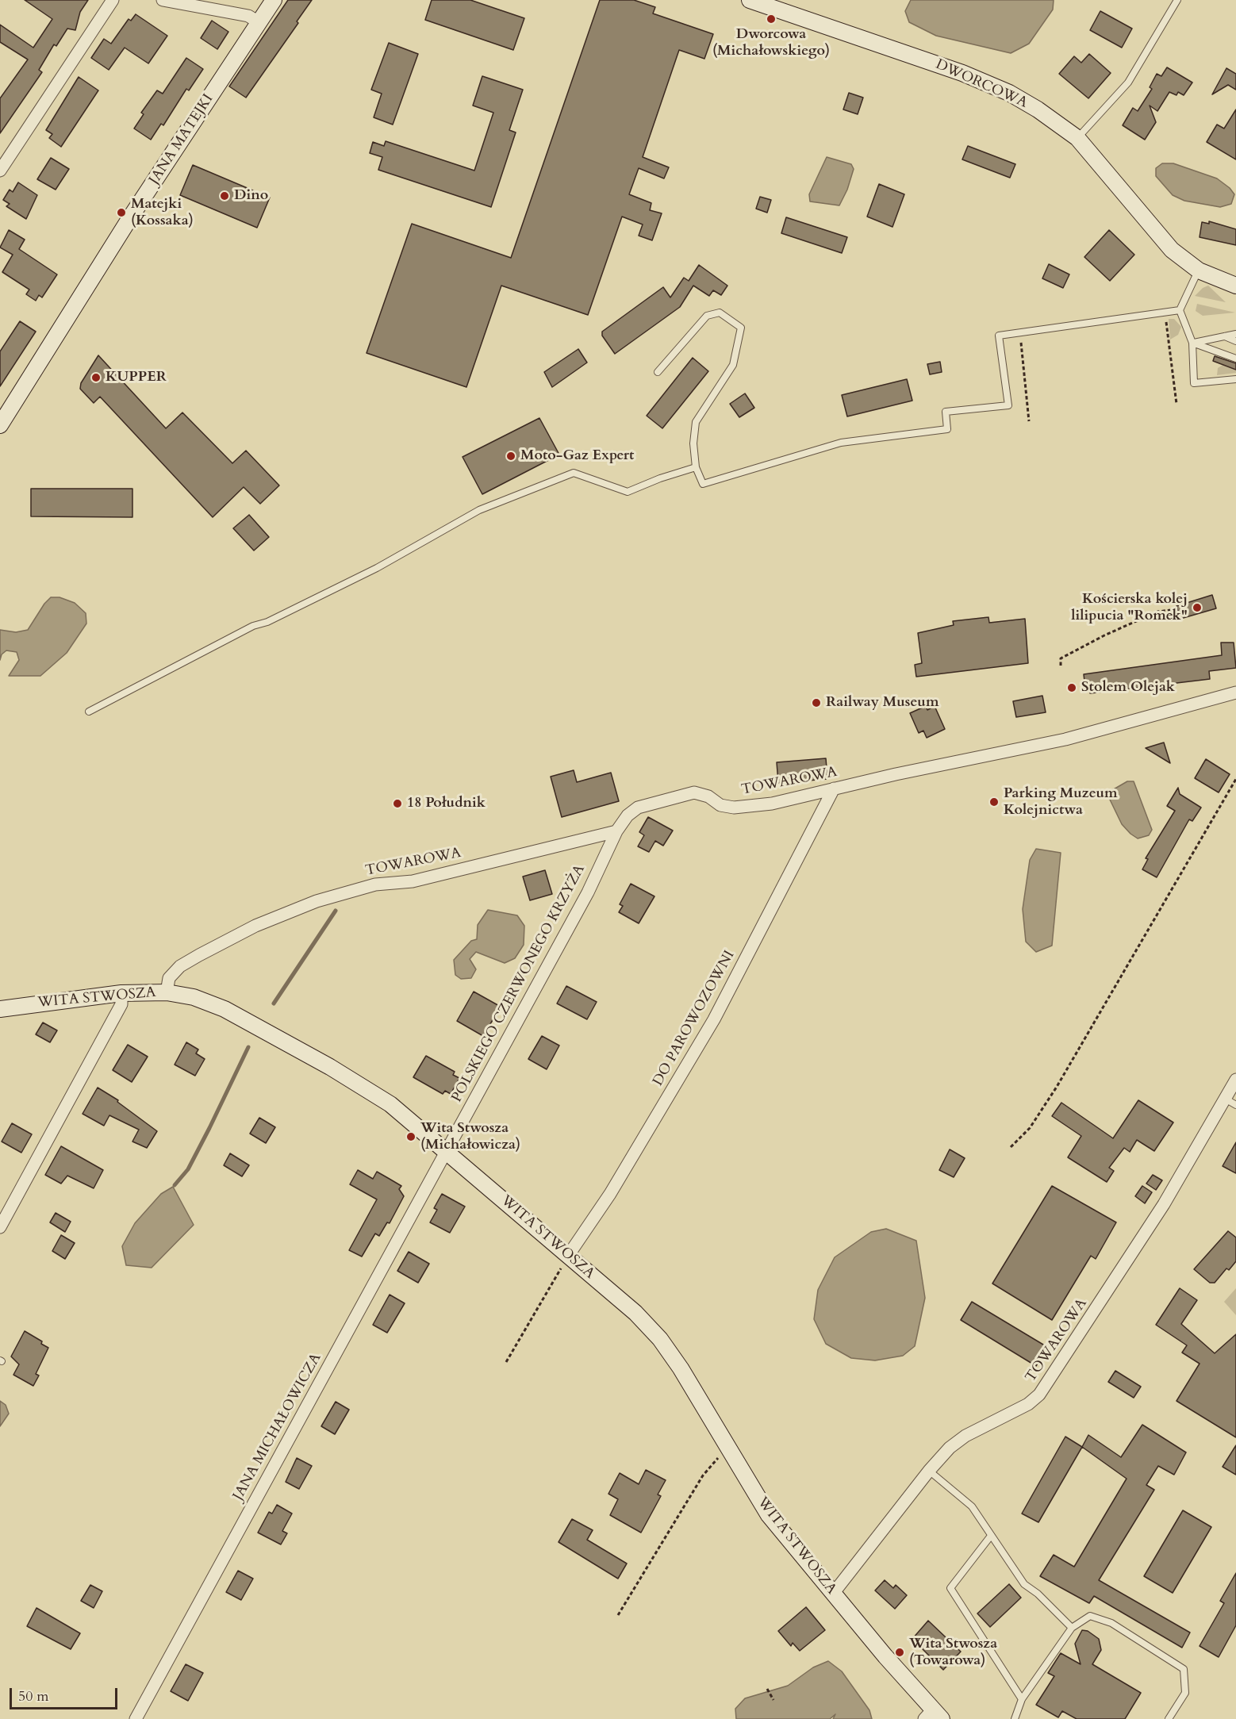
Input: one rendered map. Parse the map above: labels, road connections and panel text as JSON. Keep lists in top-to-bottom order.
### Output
{
  "streets": {
    "street": [
      "DWORCOWA",
      "JANA MATEJKI",
      "TOWAROWA",
      "POLSKIEGO CZERWONEGO KRZYŻA",
      "WITA STWOSZA",
      "DO PAROWOZOWNI",
      "JANA MICHAŁOWICZA"
    ]
  },
  "crossings": [
    ["TOWAROWA", "POLSKIEGO CZERWONEGO KRZYŻA"],
    ["TOWAROWA", "WITA STWOSZA"],
    ["TOWAROWA", "DO PAROWOZOWNI"],
    ["POLSKIEGO CZERWONEGO KRZYŻA", "WITA STWOSZA"],
    ["POLSKIEGO CZERWONEGO KRZYŻA", "JANA MICHAŁOWICZA"],
    ["WITA STWOSZA", "DO PAROWOZOWNI"],
    ["WITA STWOSZA", "JANA MICHAŁOWICZA"]
  ],
  "places": [
    "Dworcowa (Michałowskiego)",
    "Dino",
    "Matejki (Kossaka)",
    "KUPPER",
    "Moto-Gaz Expert",
    "Kościerska kolej lilipucia \"Romek\"",
    "Stolem Olejak",
    "Railway Museum",
    "Parking Muzeum Kolejnictwa",
    "18 Południk",
    "Wita Stwosza (Michałowicza)",
    "Wita Stwosza (Towarowa)"
  ],
  "scale_bar": "50 m"
}
